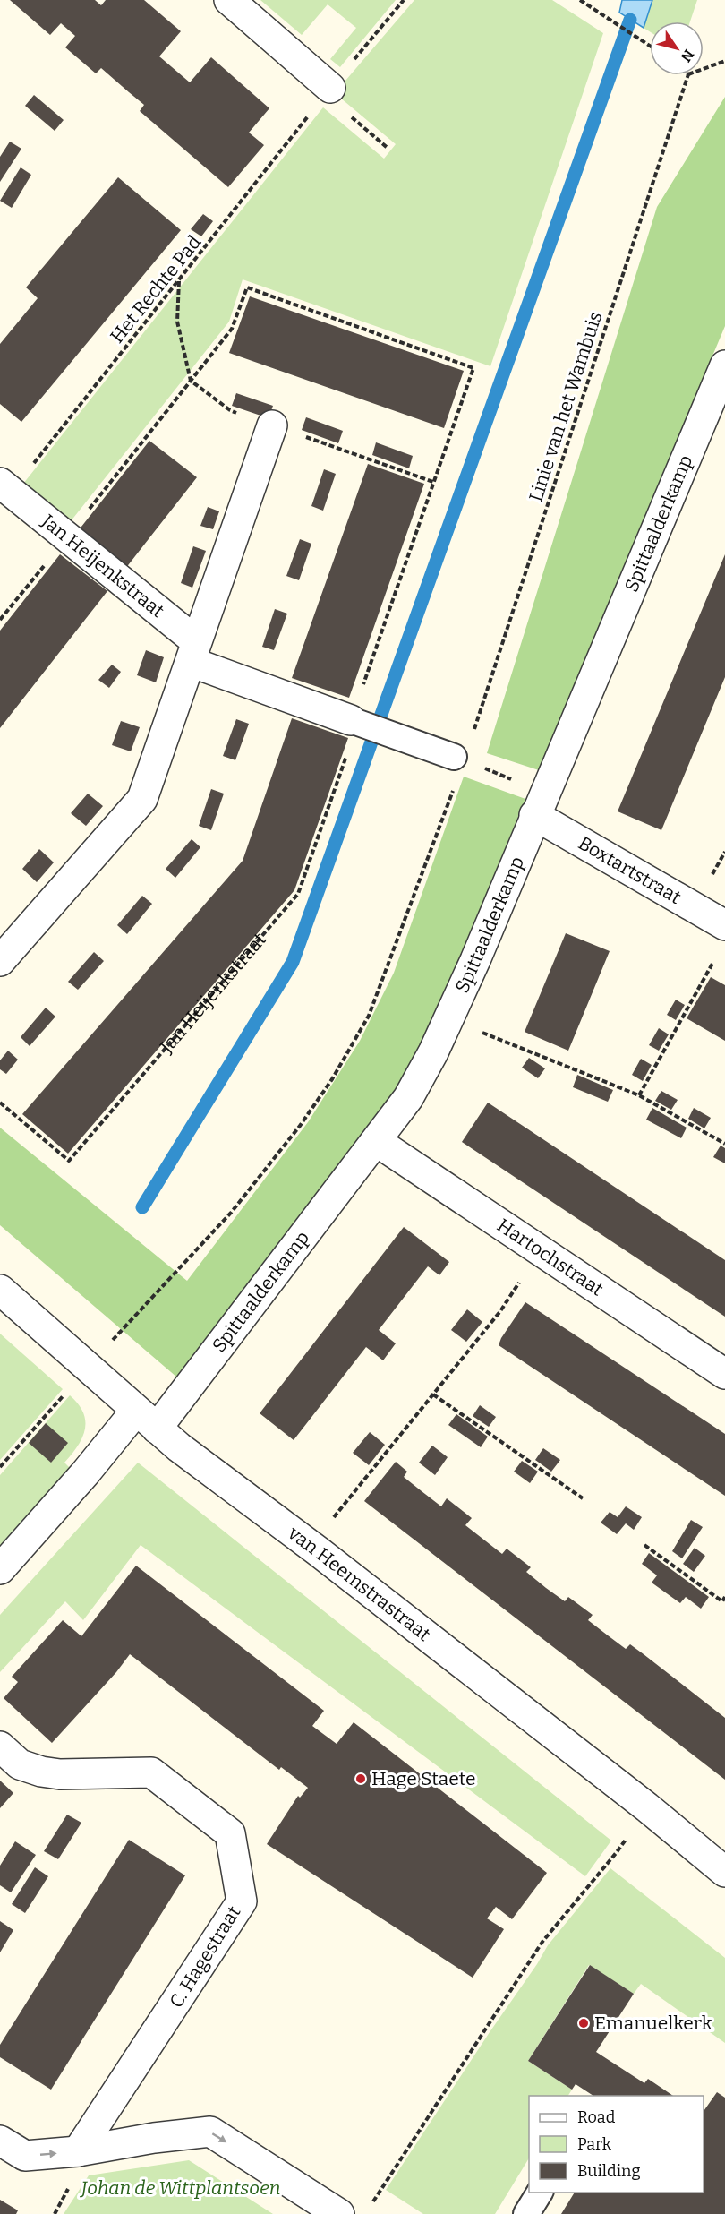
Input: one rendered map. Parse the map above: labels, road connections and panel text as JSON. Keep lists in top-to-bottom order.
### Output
{
  "streets": {
    "street": [
      "Spittaalderkamp",
      "Jan Heijenkstraat",
      "Boxtartstraat",
      "Hartochstraat",
      "van Heemstrastraat",
      "C. Hagestraat"
    ],
    "path": ["Het Rechte Pad", "Linie van het Wambuis"]
  },
  "crossings": [
    ["Het Rechte Pad", "Jan Heijenkstraat"],
    ["Linie van het Wambuis", "van Heemstrastraat"],
    ["Spittaalderkamp", "Boxtartstraat"],
    ["Spittaalderkamp", "Hartochstraat"],
    ["Spittaalderkamp", "van Heemstrastraat"]
  ],
  "parks": ["Johan de Wittplantsoen"],
  "places": ["Hage Staete", "Emanuelkerk"],
  "legend": ["Road", "Park", "Building"],
  "north": "bottom right"
}
